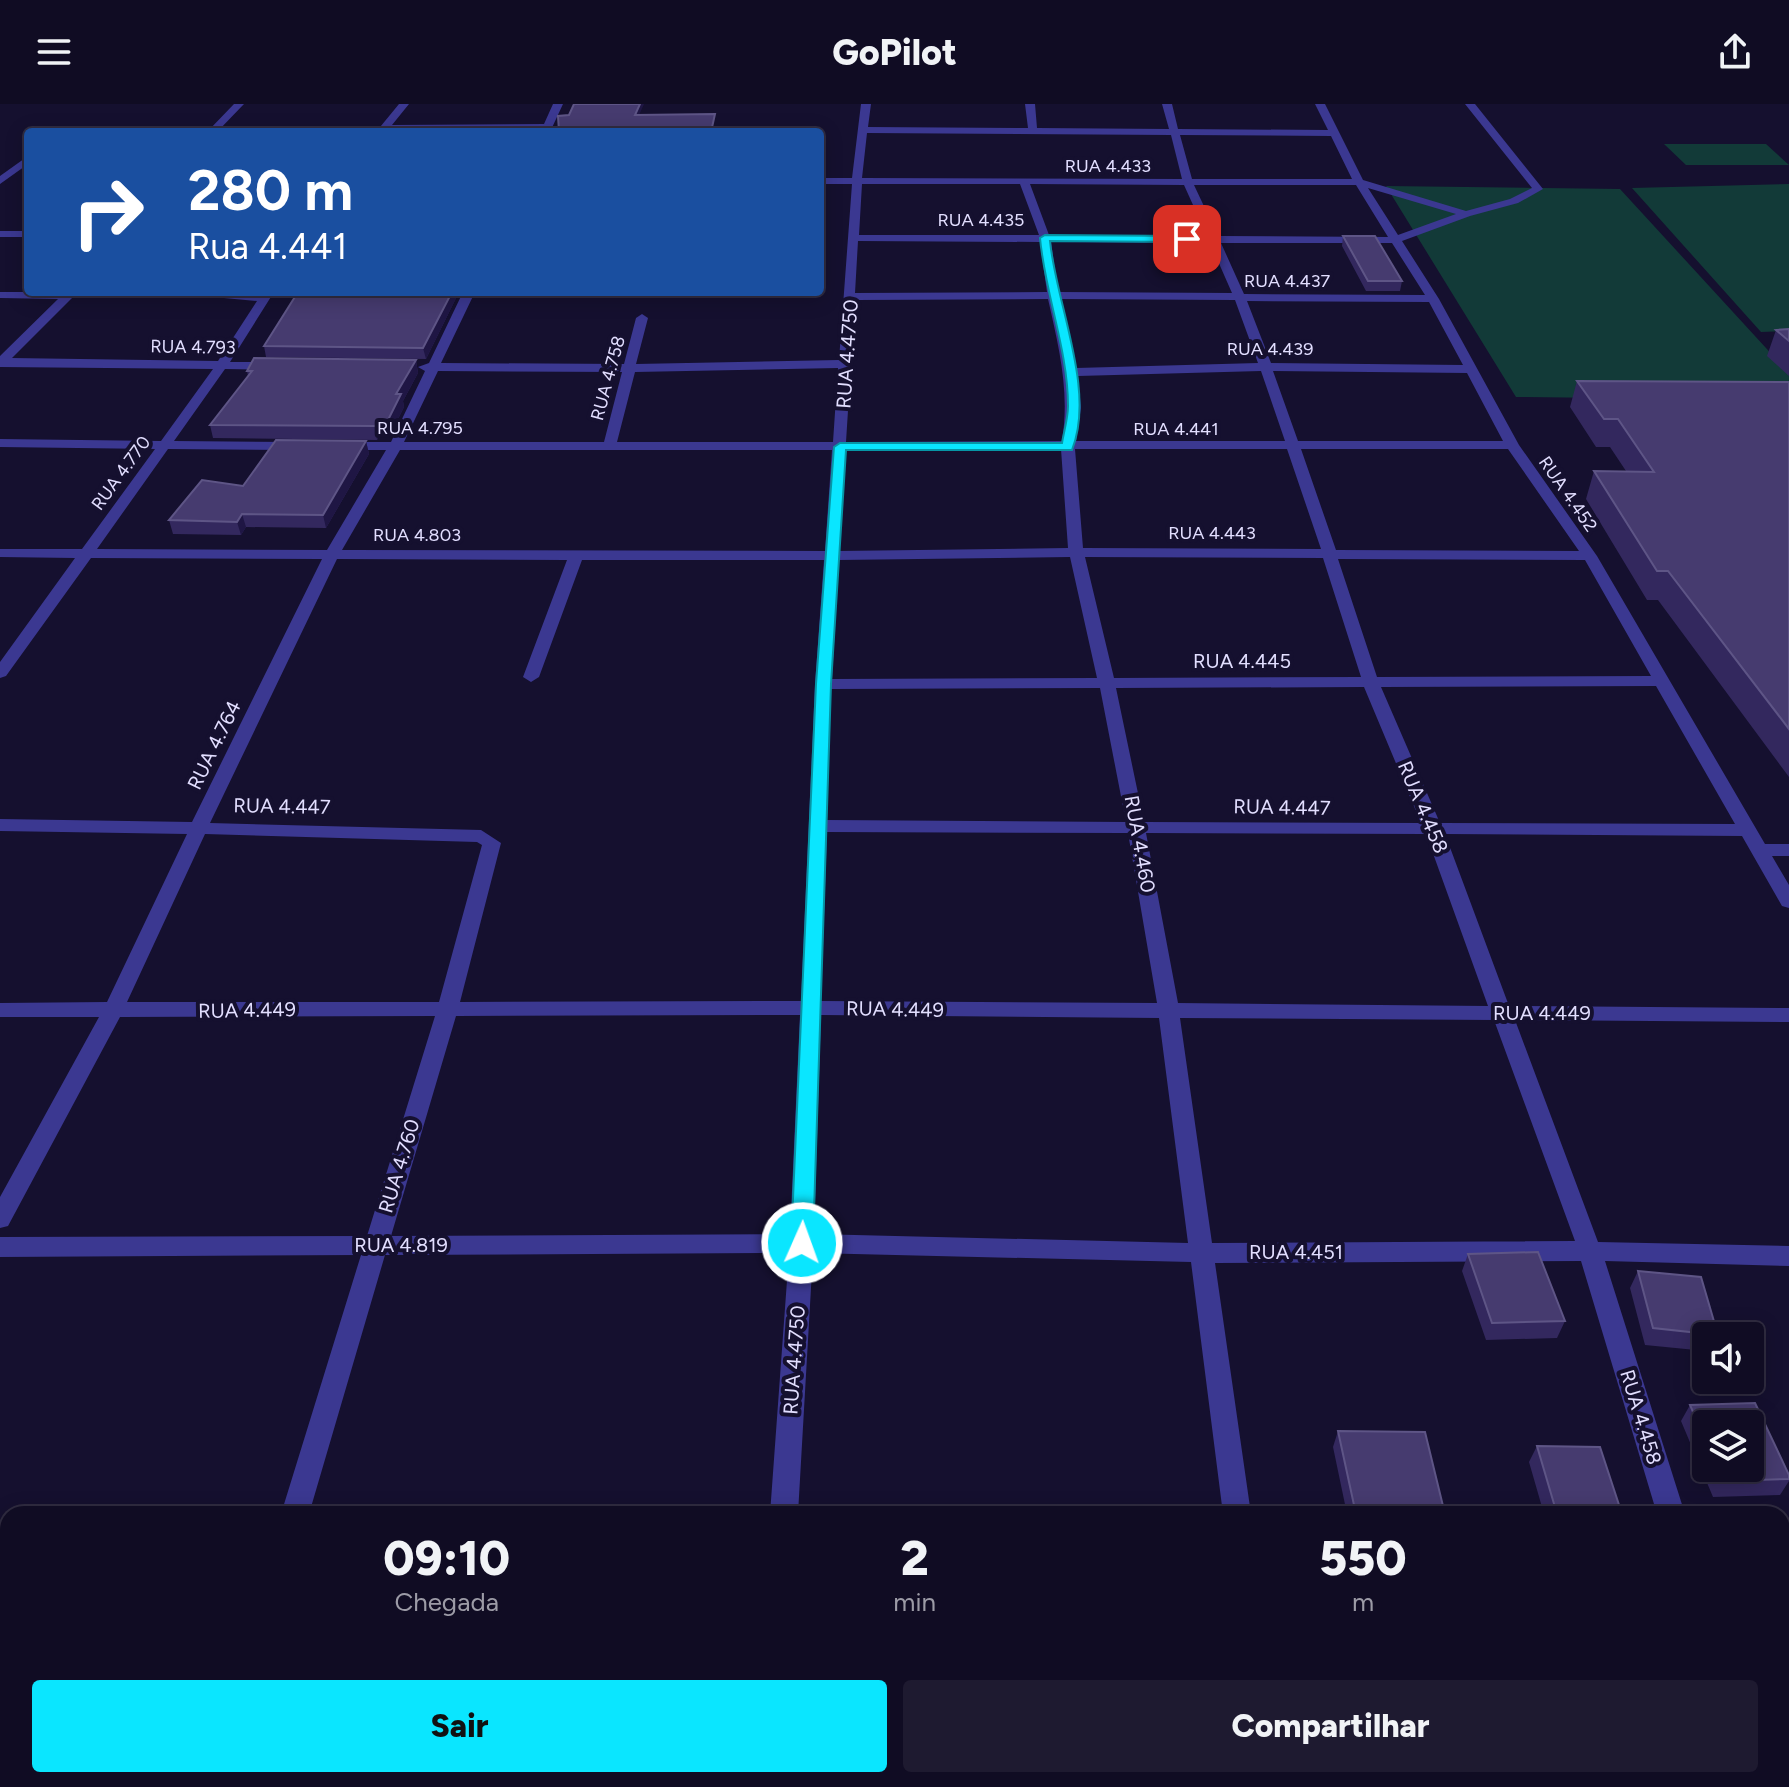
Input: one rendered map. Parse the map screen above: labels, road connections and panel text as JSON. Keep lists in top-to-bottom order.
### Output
{
  "streets": {
    "street": [
      "RUA 4.433",
      "RUA 4.435",
      "RUA 4.437",
      "RUA 4.793",
      "RUA 4.439",
      "RUA 4.4750",
      "RUA 4.758",
      "RUA 4.795",
      "RUA 4.441",
      "RUA 4.770",
      "RUA 4.452",
      "RUA 4.443",
      "RUA 4.803",
      "RUA 4.445",
      "RUA 4.764",
      "RUA 4.447",
      "RUA 4.458",
      "RUA 4.460",
      "RUA 4.449",
      "RUA 4.760",
      "RUA 4.819",
      "RUA 4.451"
    ]
  },
  "crossings": [
    ["RUA 4.433", "RUA 4.4750"],
    ["RUA 4.433", "RUA 4.452"],
    ["RUA 4.433", "RUA 4.458"],
    ["RUA 4.433", "RUA 4.460"],
    ["RUA 4.435", "RUA 4.4750"],
    ["RUA 4.435", "RUA 4.452"],
    ["RUA 4.435", "RUA 4.458"],
    ["RUA 4.435", "RUA 4.460"],
    ["RUA 4.437", "RUA 4.4750"],
    ["RUA 4.437", "RUA 4.452"],
    ["RUA 4.437", "RUA 4.458"],
    ["RUA 4.437", "RUA 4.460"],
    ["RUA 4.793", "RUA 4.770"],
    ["RUA 4.439", "RUA 4.452"],
    ["RUA 4.439", "RUA 4.458"],
    ["RUA 4.439", "RUA 4.460"],
    ["RUA 4.4750", "RUA 4.795"],
    ["RUA 4.4750", "RUA 4.441"],
    ["RUA 4.4750", "RUA 4.443"],
    ["RUA 4.4750", "RUA 4.803"],
    ["RUA 4.4750", "RUA 4.445"],
    ["RUA 4.4750", "RUA 4.447"],
    ["RUA 4.4750", "RUA 4.449"],
    ["RUA 4.4750", "RUA 4.819"],
    ["RUA 4.4750", "RUA 4.451"],
    ["RUA 4.758", "RUA 4.795"],
    ["RUA 4.795", "RUA 4.441"],
    ["RUA 4.795", "RUA 4.770"],
    ["RUA 4.795", "RUA 4.764"],
    ["RUA 4.441", "RUA 4.452"],
    ["RUA 4.441", "RUA 4.458"],
    ["RUA 4.441", "RUA 4.460"],
    ["RUA 4.770", "RUA 4.803"],
    ["RUA 4.452", "RUA 4.443"],
    ["RUA 4.452", "RUA 4.445"],
    ["RUA 4.452", "RUA 4.447"],
    ["RUA 4.443", "RUA 4.803"],
    ["RUA 4.443", "RUA 4.458"],
    ["RUA 4.443", "RUA 4.460"],
    ["RUA 4.803", "RUA 4.764"],
    ["RUA 4.445", "RUA 4.458"],
    ["RUA 4.445", "RUA 4.460"],
    ["RUA 4.764", "RUA 4.447"],
    ["RUA 4.764", "RUA 4.449"],
    ["RUA 4.447", "RUA 4.458"],
    ["RUA 4.447", "RUA 4.460"],
    ["RUA 4.447", "RUA 4.760"],
    ["RUA 4.458", "RUA 4.449"],
    ["RUA 4.458", "RUA 4.451"],
    ["RUA 4.460", "RUA 4.449"],
    ["RUA 4.460", "RUA 4.451"],
    ["RUA 4.449", "RUA 4.760"],
    ["RUA 4.760", "RUA 4.819"],
    ["RUA 4.819", "RUA 4.451"]
  ],
  "page": {
    "header": "GoPilot",
    "turn": ["280 m", "Rua 4.441"],
    "eta": [
      "09:10",
      "Chegada",
      "2",
      "min",
      "550",
      "m"
    ],
    "buttons": ["Sair", "Compartilhar"]
  }
}
